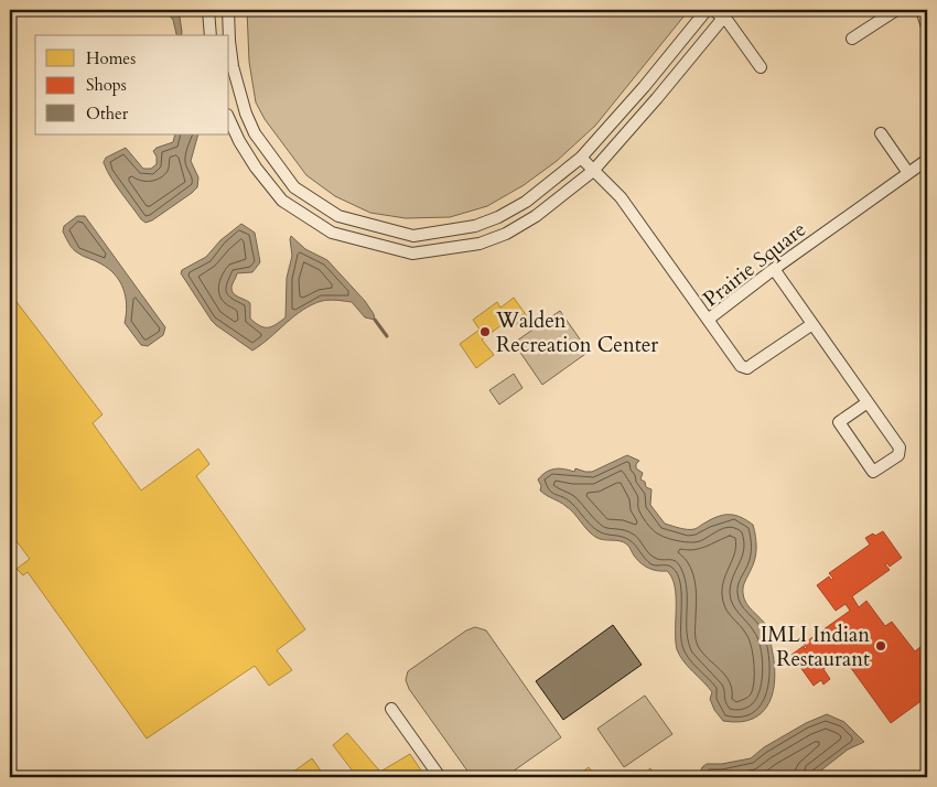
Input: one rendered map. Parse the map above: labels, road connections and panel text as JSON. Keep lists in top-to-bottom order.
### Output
{
  "streets": {
    "street": ["Prairie Square"]
  },
  "places": ["Walden Recreation Center", "IMLI Indian Restaurant"],
  "legend": ["Homes", "Shops", "Other"]
}
